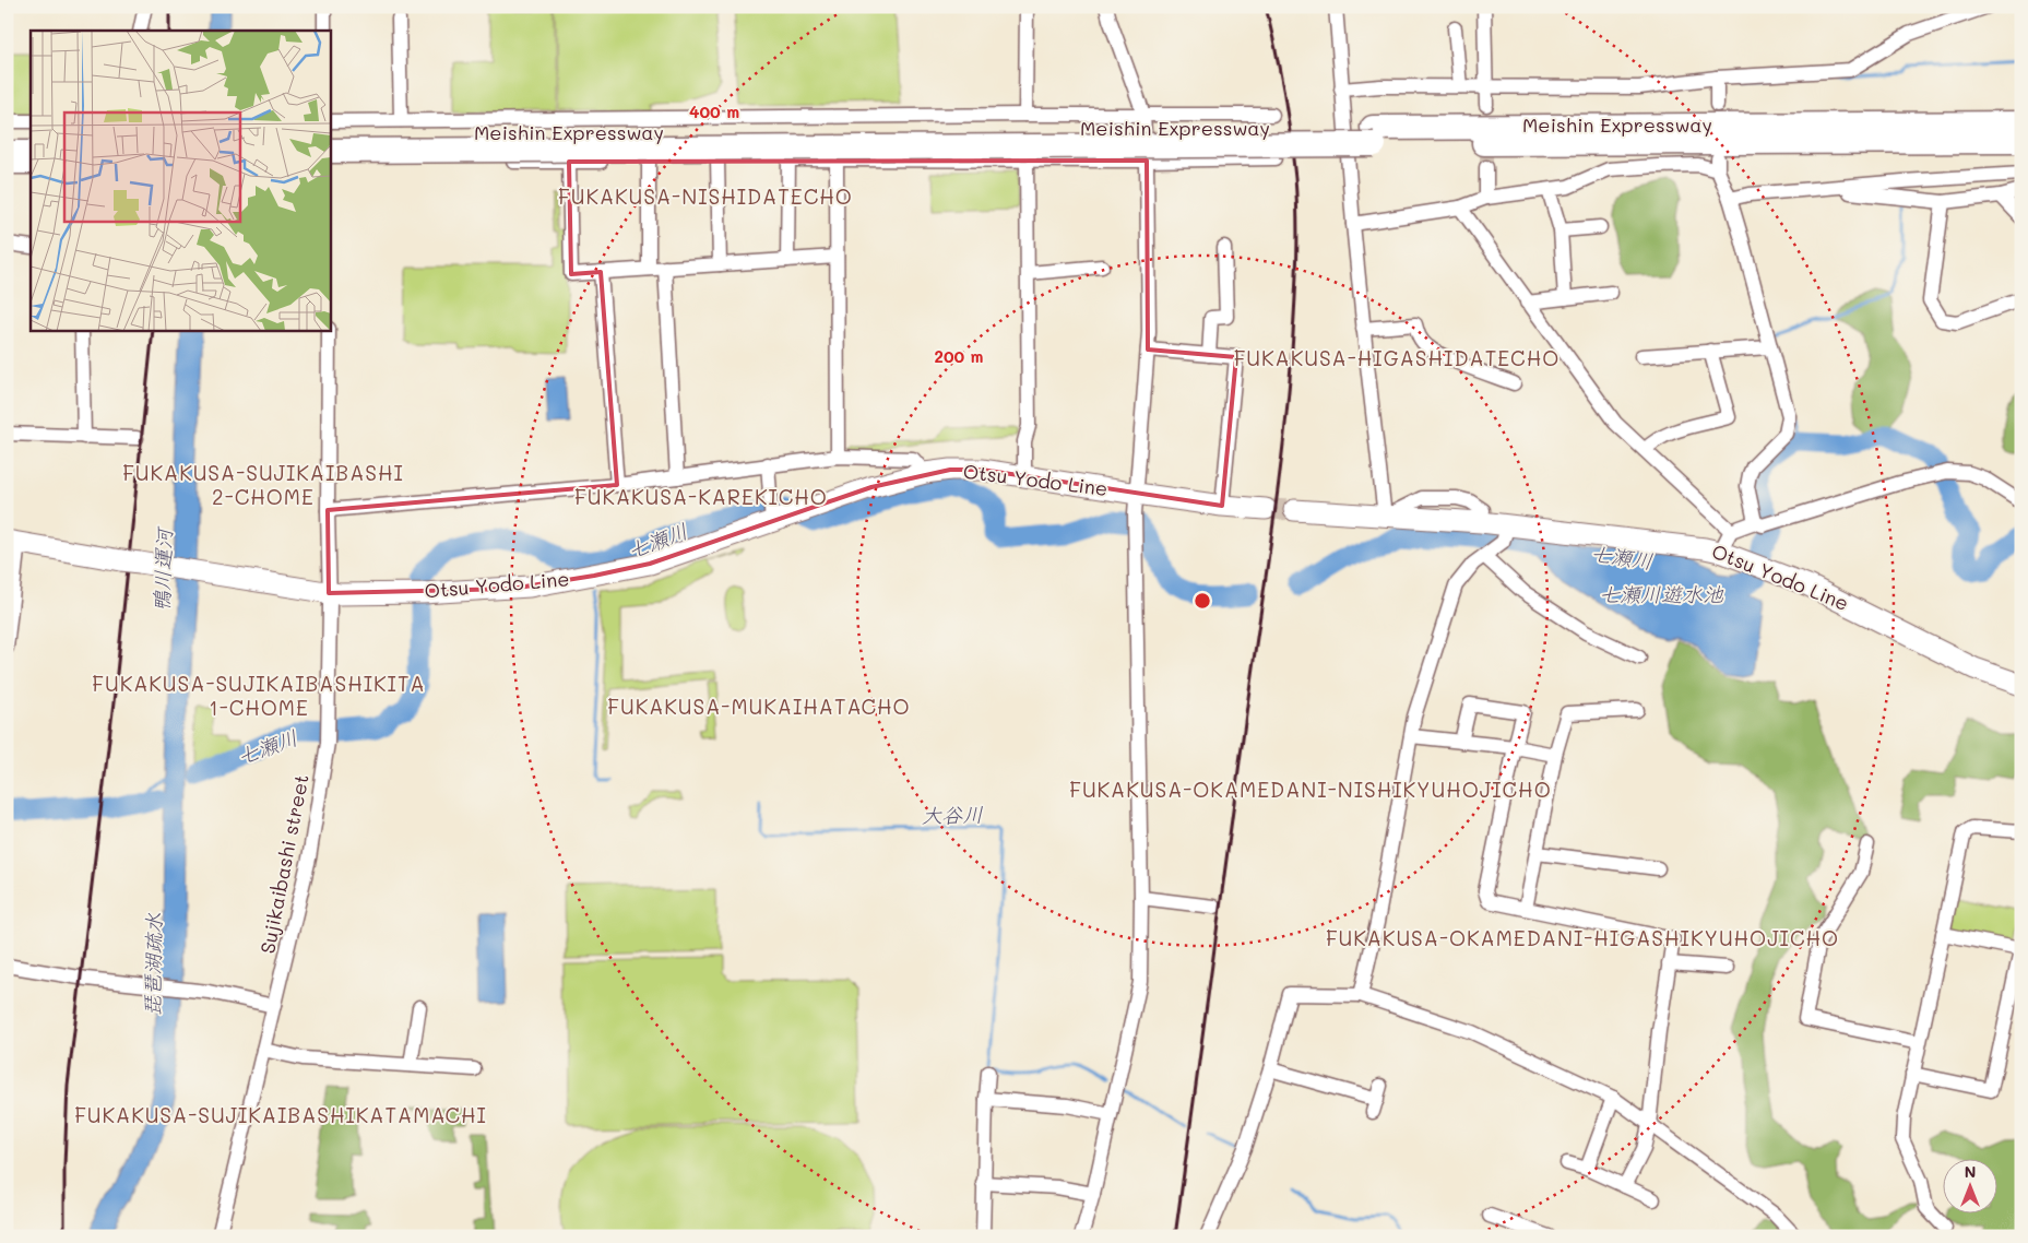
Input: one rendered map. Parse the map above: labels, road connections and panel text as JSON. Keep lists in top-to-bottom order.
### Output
{
  "streets": {
    "highway": ["Meishin Expressway"],
    "main road": ["Otsu Yodo Line"],
    "street": ["Sujikaibashi street"]
  },
  "crossings": [
    ["Otsu Yodo Line", "Sujikaibashi street"]
  ],
  "districts": [
    "FUKAKUSA-NISHIDATECHO",
    "FUKAKUSA-HIGASHIDATECHO",
    "FUKAKUSA-SUJIKAIBASHI 2-CHOME",
    "FUKAKUSA-KAREKICHO",
    "FUKAKUSA-SUJIKAIBASHIKITA 1-CHOME",
    "FUKAKUSA-MUKAIHATACHO",
    "FUKAKUSA-OKAMEDANI-NISHIKYUHOJICHO",
    "FUKAKUSA-OKAMEDANI-HIGASHIKYUHOJICHO",
    "FUKAKUSA-SUJIKAIBASHIKATAMACHI"
  ],
  "water": [
    "七瀬川",
    "鴨川運河",
    "七瀬川遊水池",
    "大谷川",
    "琵琶湖疏水"
  ],
  "north": "top",
  "rings": ["400 m", "200 m"]
}
